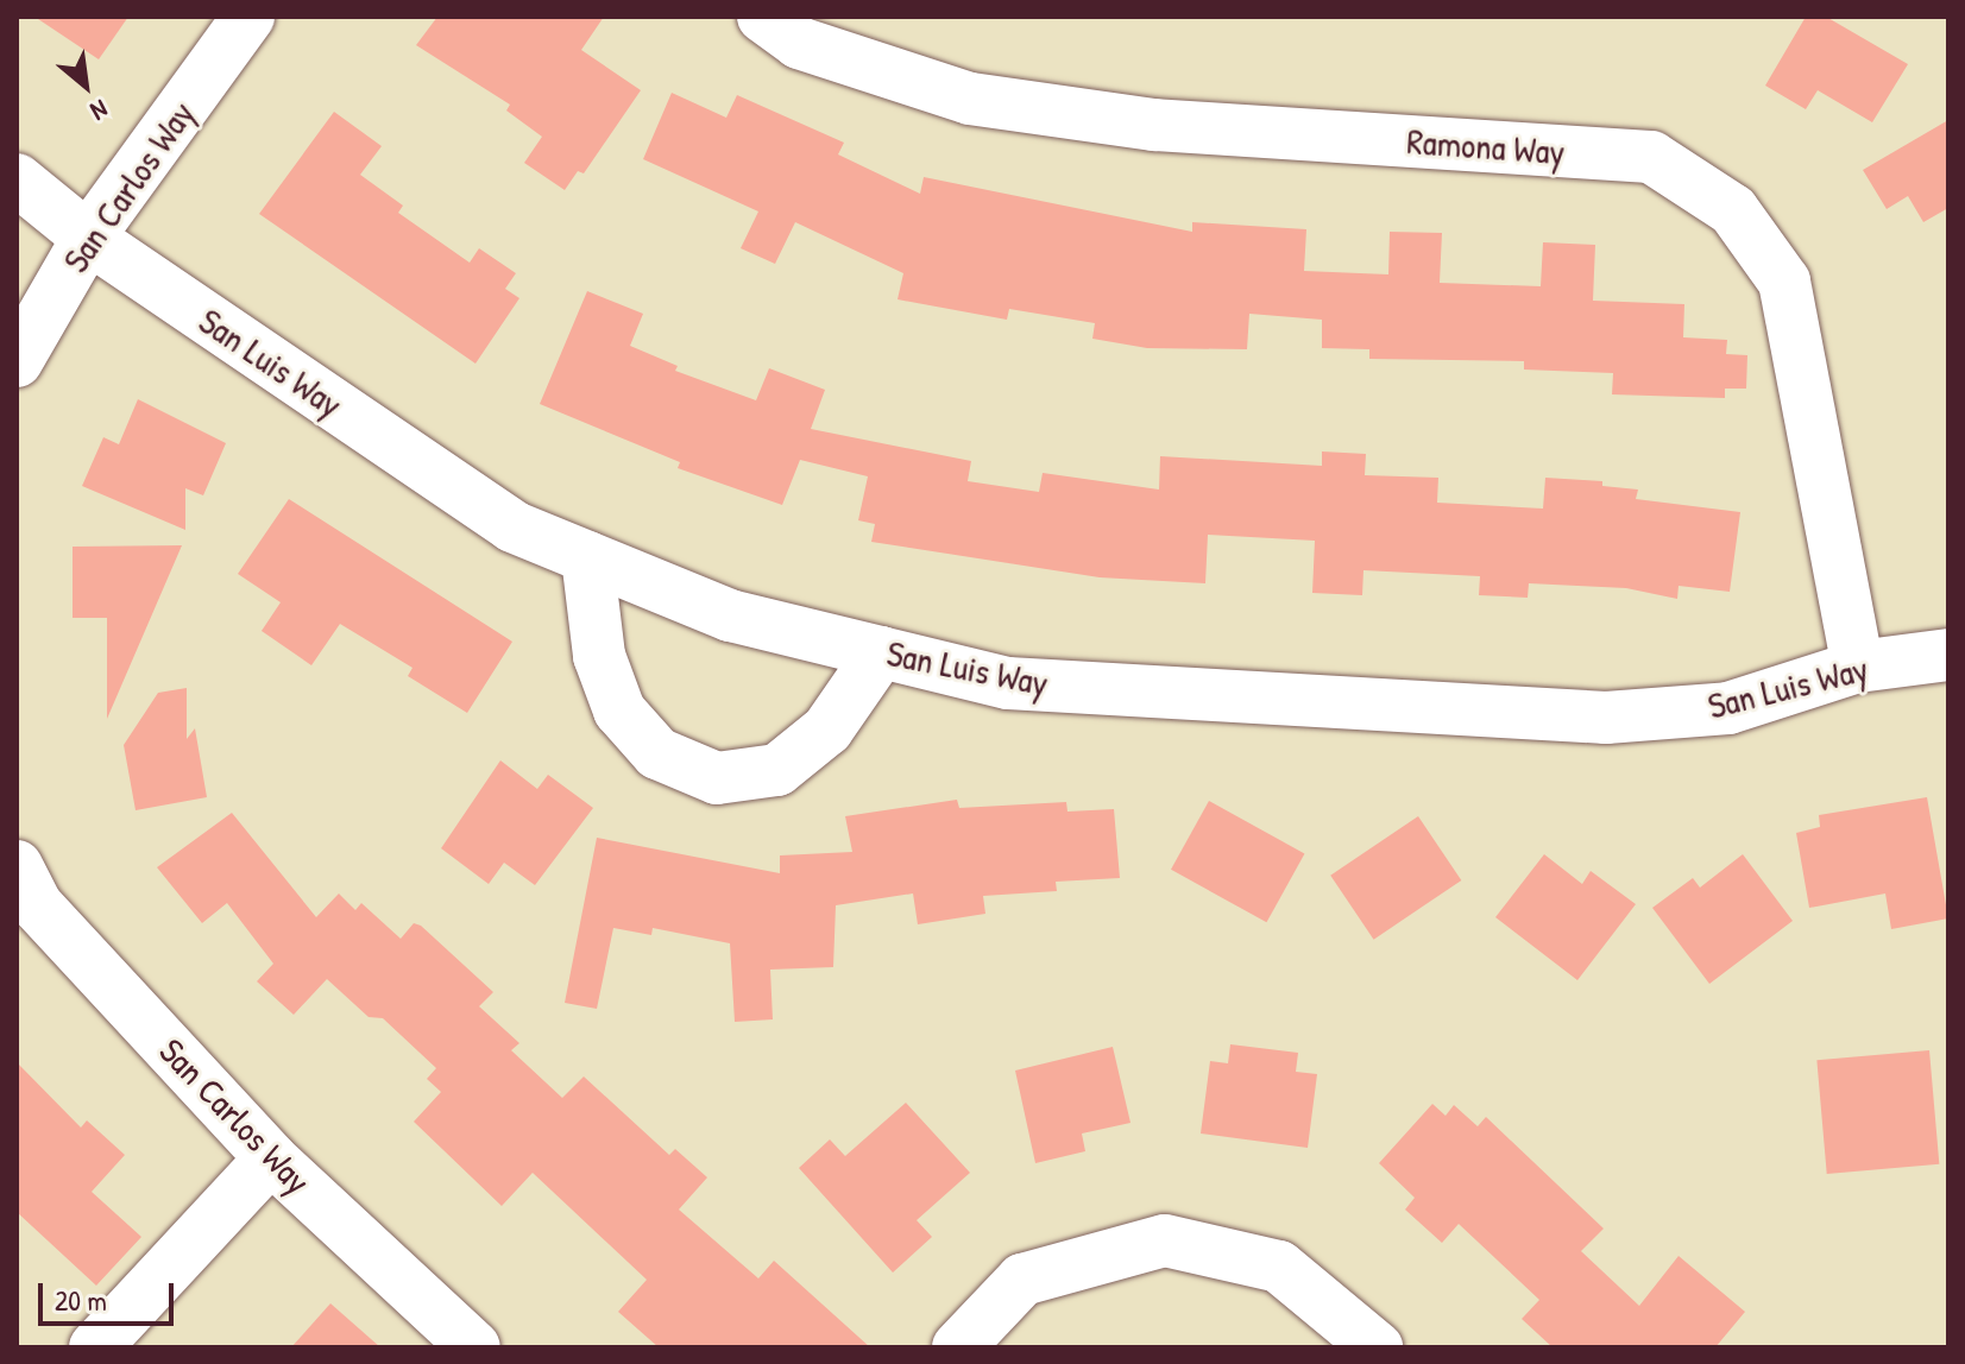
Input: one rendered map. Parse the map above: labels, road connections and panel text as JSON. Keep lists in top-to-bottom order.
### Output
{
  "streets": {
    "street": ["Ramona Way", "San Carlos Way", "San Luis Way"]
  },
  "crossings": [
    ["Ramona Way", "San Luis Way"],
    ["San Carlos Way", "San Luis Way"]
  ],
  "scale_bar": "20 m",
  "north": "bottom right"
}
